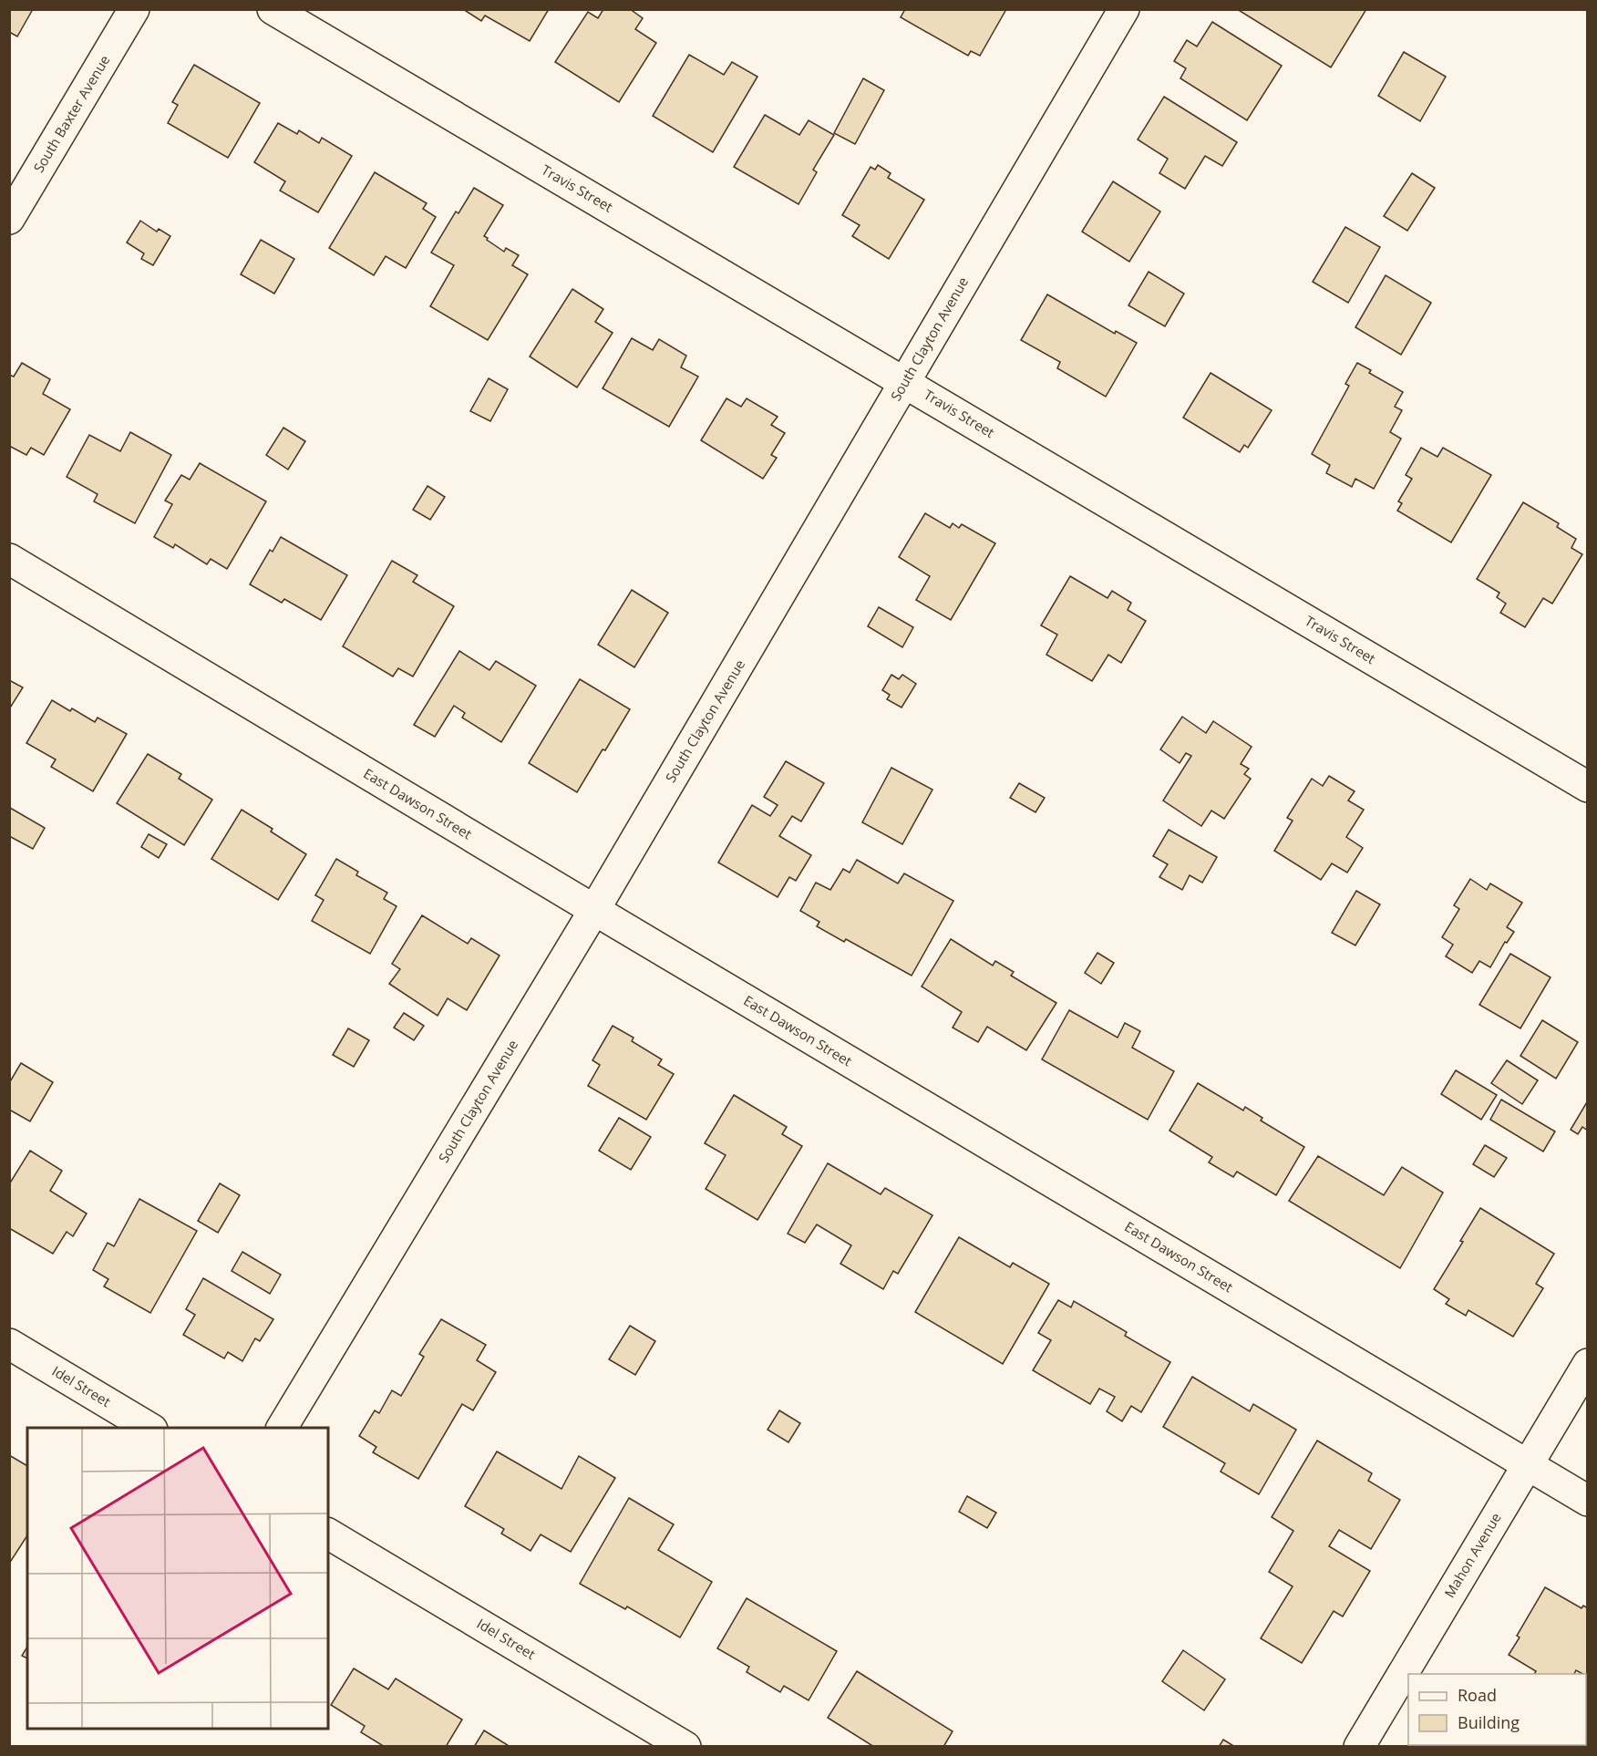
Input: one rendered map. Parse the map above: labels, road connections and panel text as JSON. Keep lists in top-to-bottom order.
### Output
{
  "streets": {
    "street": [
      "South Baxter Avenue",
      "Travis Street",
      "South Clayton Avenue",
      "East Dawson Street",
      "Idel Street",
      "Mahon Avenue"
    ]
  },
  "crossings": [
    ["Travis Street", "South Clayton Avenue"],
    ["South Clayton Avenue", "East Dawson Street"],
    ["East Dawson Street", "Mahon Avenue"]
  ],
  "legend": ["Road", "Building"]
}
